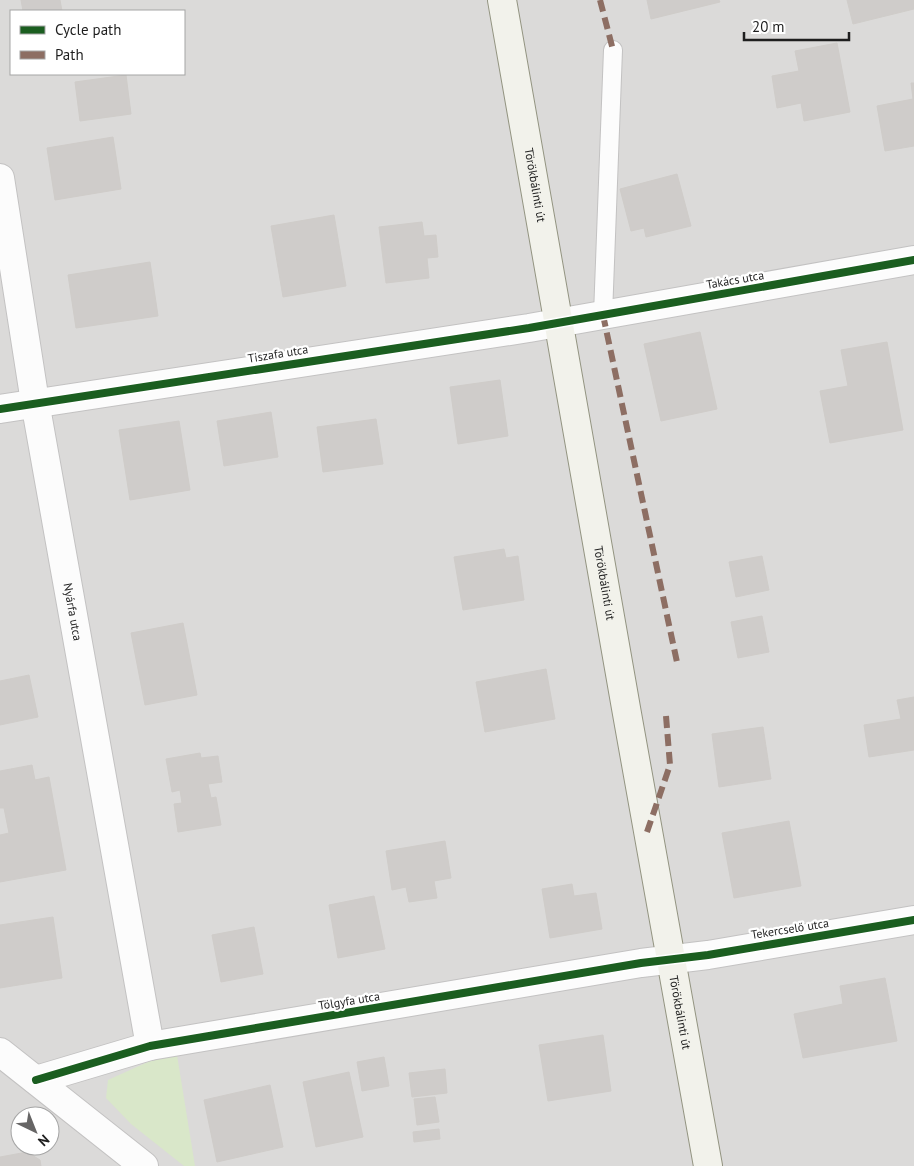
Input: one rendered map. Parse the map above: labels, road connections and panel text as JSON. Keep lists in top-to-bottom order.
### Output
{
  "streets": {
    "main road": ["Törökbálinti út"],
    "street": [
      "Takács utca",
      "Tiszafa utca",
      "Nyárfa utca",
      "Tekercselő utca",
      "Tölgyfa utca"
    ]
  },
  "crossings": [
    ["Törökbálinti út", "Takács utca"],
    ["Törökbálinti út", "Tiszafa utca"],
    ["Törökbálinti út", "Tekercselő utca"],
    ["Törökbálinti út", "Tölgyfa utca"],
    ["Takács utca", "Tiszafa utca"],
    ["Tiszafa utca", "Nyárfa utca"],
    ["Nyárfa utca", "Tölgyfa utca"],
    ["Tekercselő utca", "Tölgyfa utca"]
  ],
  "legend": ["Cycle path", "Path"],
  "scale_bar": "20 m",
  "north": "bottom right"
}
